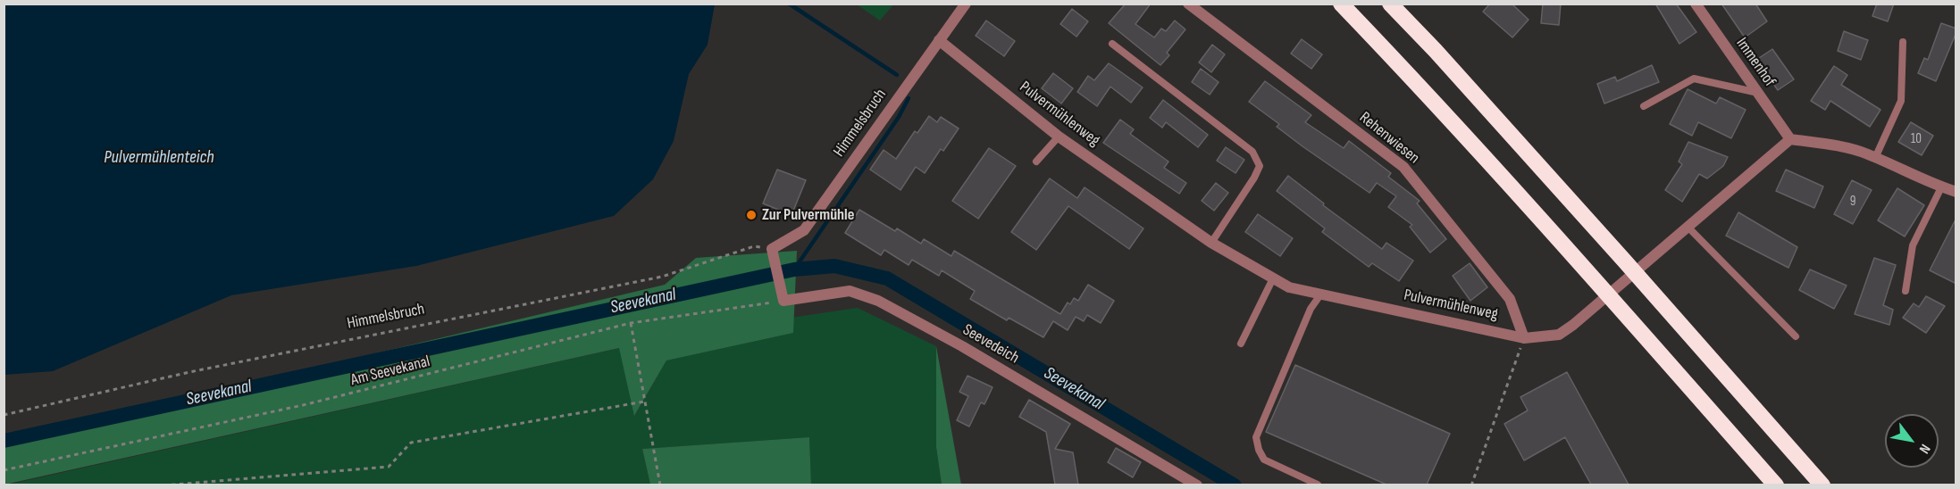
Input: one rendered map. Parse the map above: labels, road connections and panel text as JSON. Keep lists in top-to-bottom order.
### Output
{
  "streets": {
    "street": [
      "Immenhof",
      "Pulvermühlenweg",
      "Himmelsbruch",
      "Rehenwiesen",
      "Seevedeich"
    ],
    "path": ["Am Seevekanal"]
  },
  "crossings": [
    ["Immenhof", "Pulvermühlenweg"],
    ["Pulvermühlenweg", "Himmelsbruch"],
    ["Pulvermühlenweg", "Rehenwiesen"],
    ["Seevedeich", "Am Seevekanal"]
  ],
  "water": ["Pulvermühlenteich", "Seevekanal"],
  "places": ["Zur Pulvermühle"],
  "house_numbers": ["10", "9"],
  "north": "bottom right"
}
